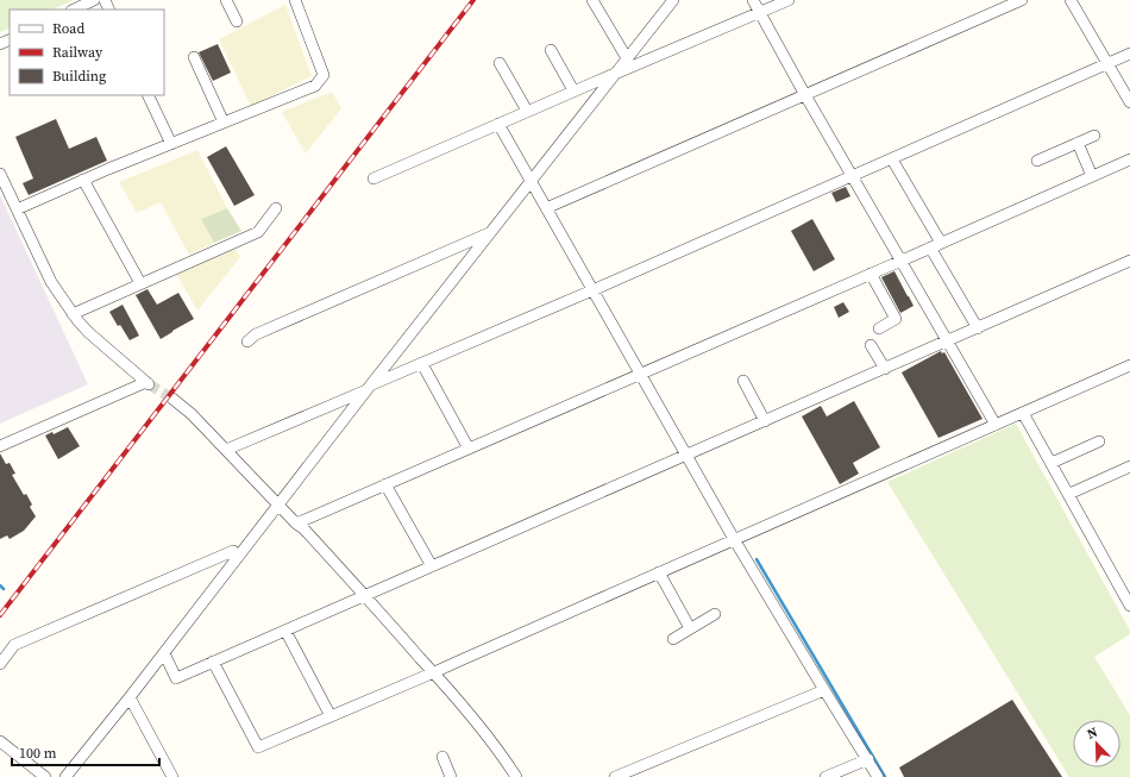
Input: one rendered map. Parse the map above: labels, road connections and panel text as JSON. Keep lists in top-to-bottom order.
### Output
{
  "legend": ["Road", "Railway", "Building"],
  "scale_bar": "100 m",
  "north": "top left"
}
